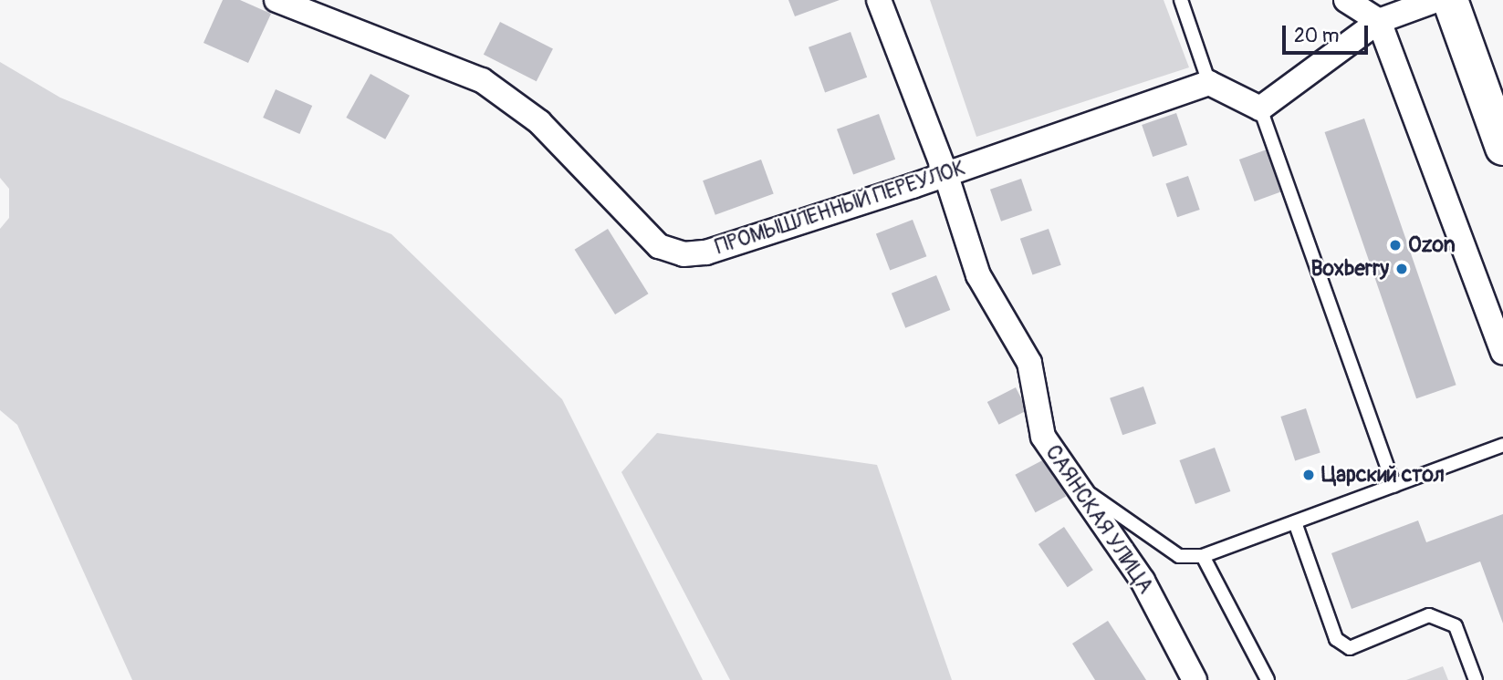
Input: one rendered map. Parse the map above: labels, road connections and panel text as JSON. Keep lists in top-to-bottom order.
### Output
{
  "streets": {
    "street": ["ПРОМЫШЛЕННЫЙ ПЕРЕУЛОК", "САЯНСКАЯ УЛИЦА"]
  },
  "crossings": [
    ["ПРОМЫШЛЕННЫЙ ПЕРЕУЛОК", "САЯНСКАЯ УЛИЦА"]
  ],
  "places": ["Ozon", "Boxberry", "Царский стол"],
  "scale_bar": "20 m"
}
